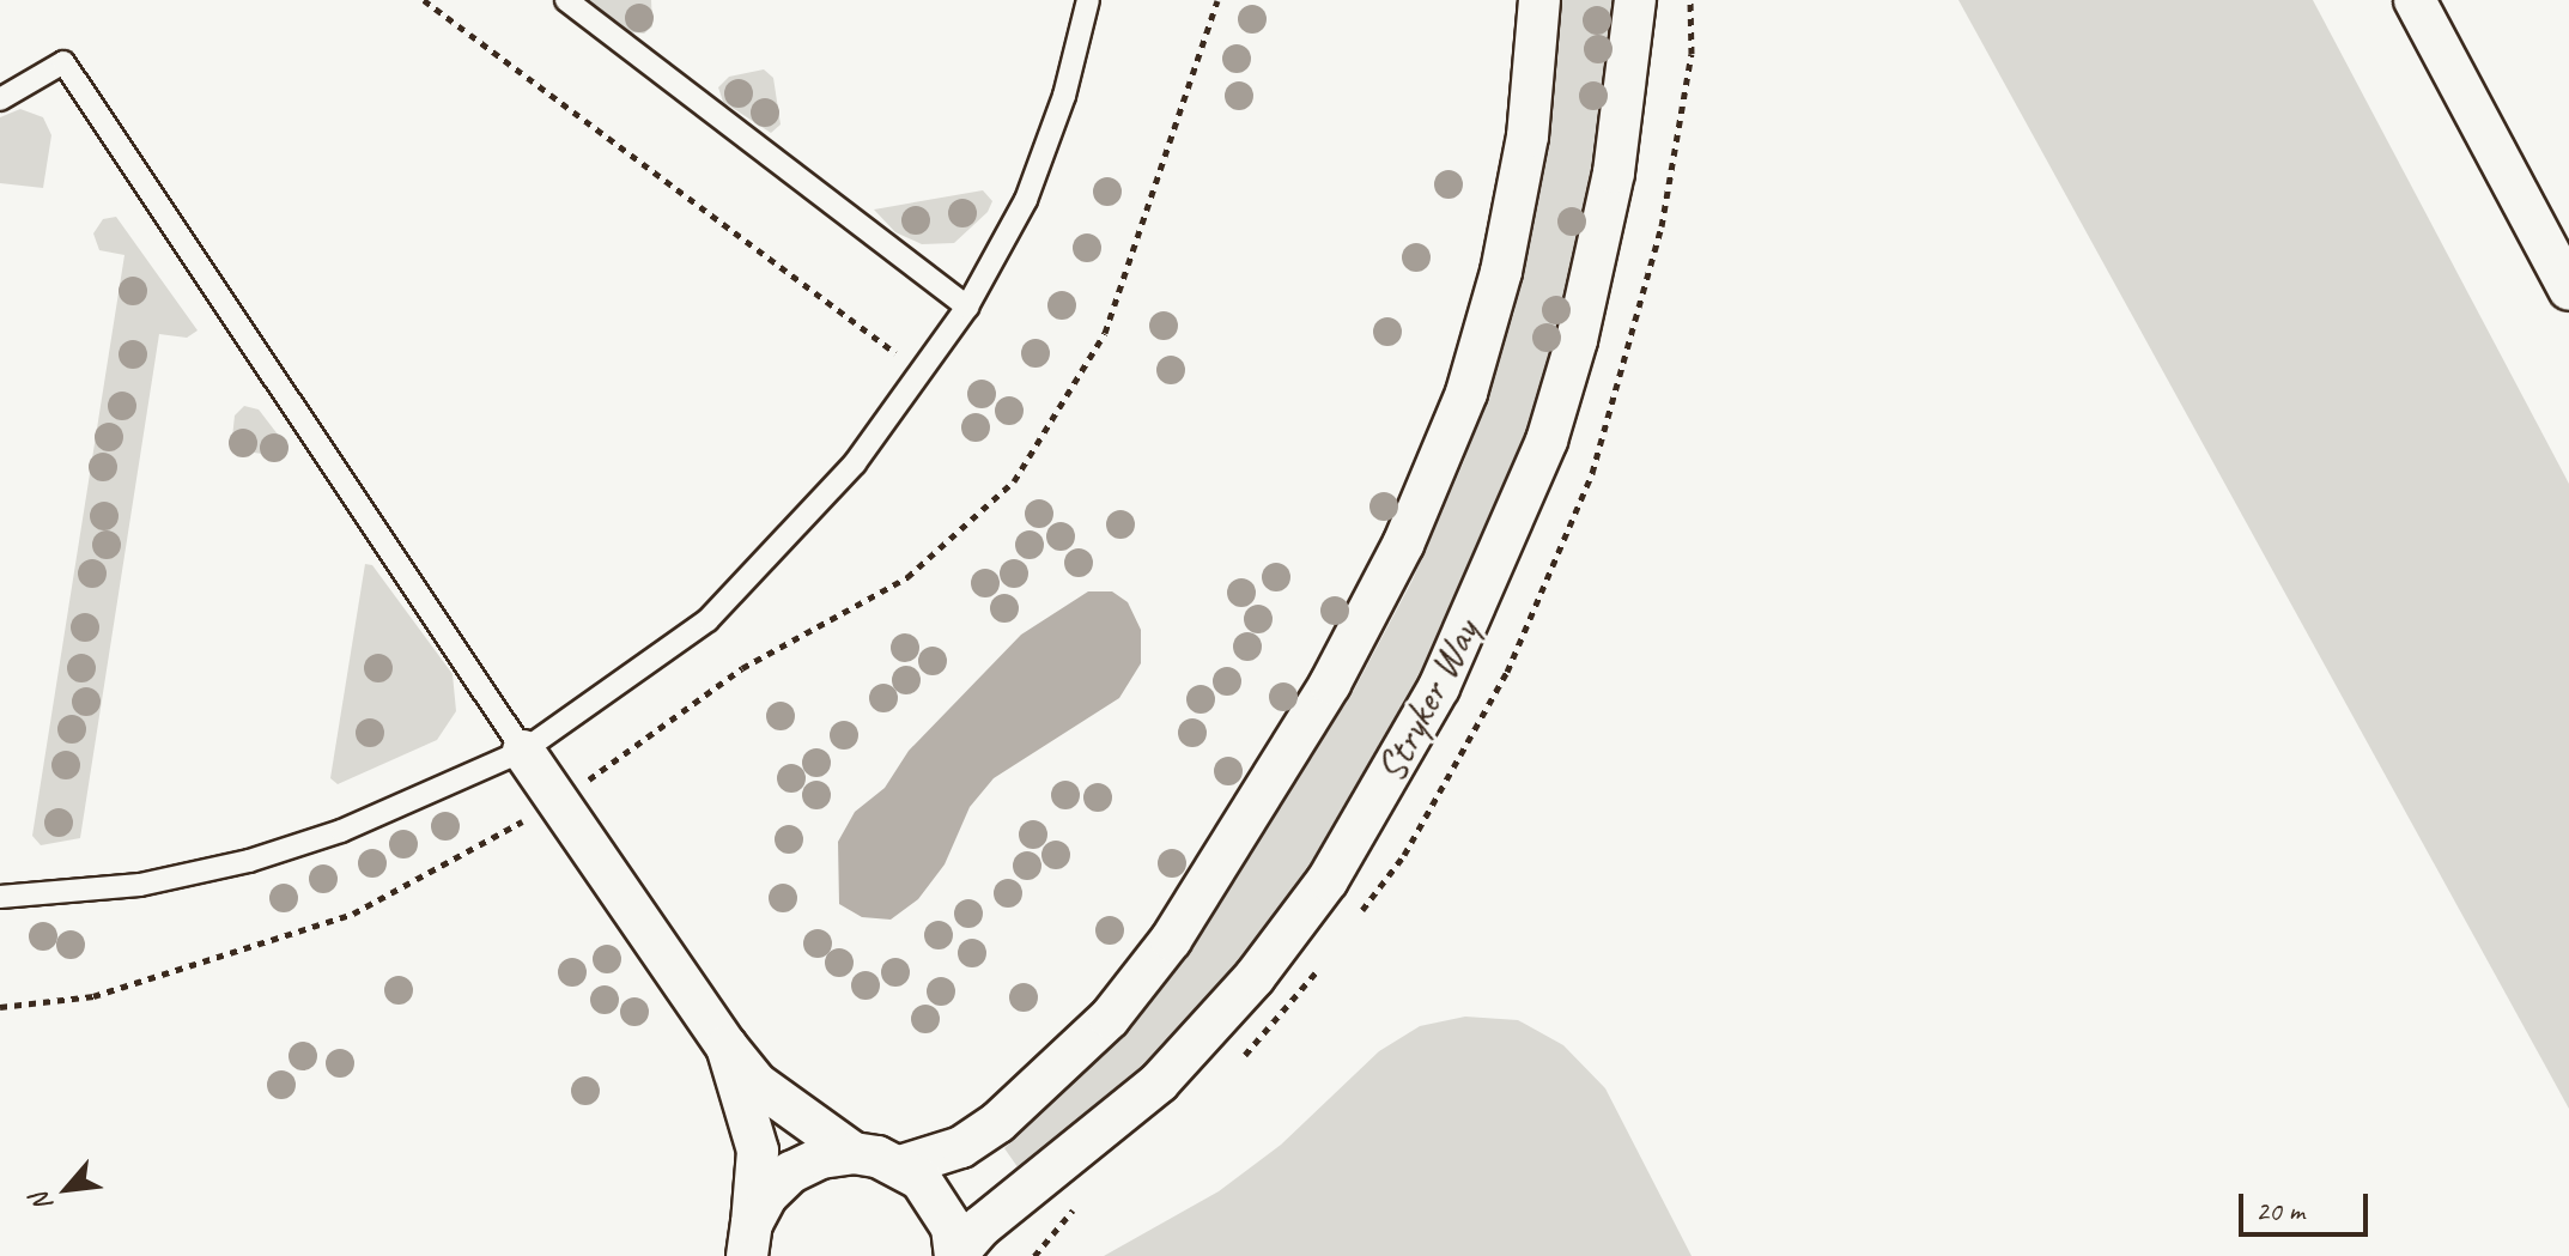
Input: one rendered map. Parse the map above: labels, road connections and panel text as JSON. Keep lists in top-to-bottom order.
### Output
{
  "streets": {
    "street": ["Stryker Way"]
  },
  "scale_bar": "20 m",
  "north": "bottom left"
}
